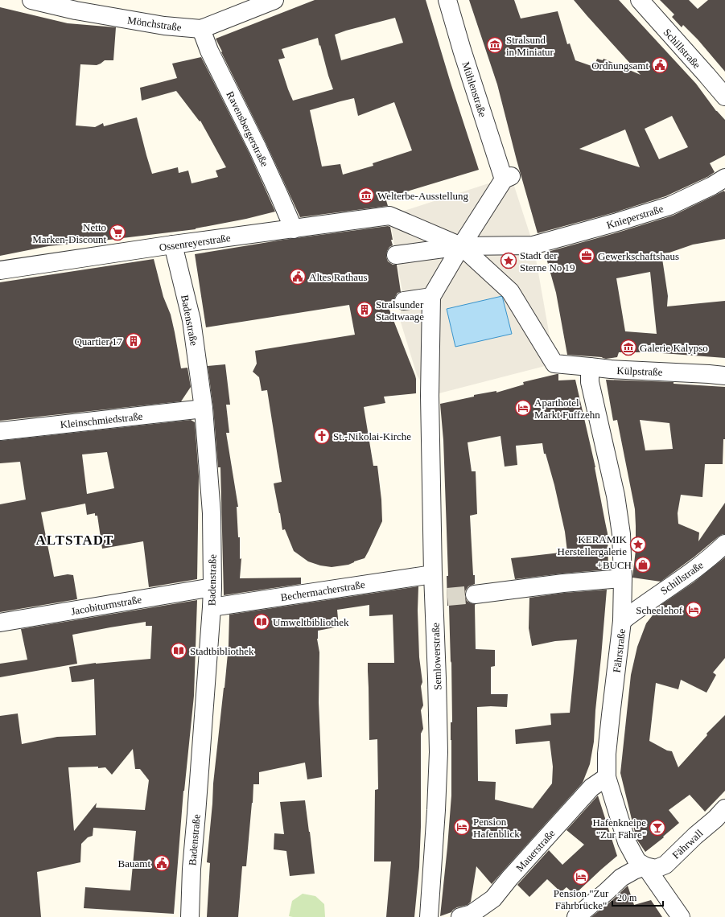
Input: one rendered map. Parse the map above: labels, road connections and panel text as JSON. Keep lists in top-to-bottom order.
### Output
{
  "streets": {
    "street": [
      "Mönchstraße",
      "Schillstraße",
      "Mühlenstraße",
      "Ravensbergerstraße",
      "Knieperstraße",
      "Ossenreyerstraße",
      "Badenstraße",
      "Külpstraße",
      "Kleinschmiedstraße",
      "Bechermacherstraße",
      "Jacobiturmstraße",
      "Fährstraße",
      "Semlowerstraße",
      "Fährwall",
      "Mauerstraße"
    ]
  },
  "crossings": [
    ["Mönchstraße", "Ravensbergerstraße"],
    ["Schillstraße", "Fährstraße"],
    ["Mühlenstraße", "Knieperstraße"],
    ["Mühlenstraße", "Ossenreyerstraße"],
    ["Mühlenstraße", "Külpstraße"],
    ["Ravensbergerstraße", "Ossenreyerstraße"],
    ["Knieperstraße", "Ossenreyerstraße"],
    ["Knieperstraße", "Külpstraße"],
    ["Ossenreyerstraße", "Badenstraße"],
    ["Ossenreyerstraße", "Külpstraße"],
    ["Badenstraße", "Kleinschmiedstraße"],
    ["Badenstraße", "Bechermacherstraße"],
    ["Badenstraße", "Jacobiturmstraße"],
    ["Külpstraße", "Fährstraße"],
    ["Bechermacherstraße", "Semlowerstraße"],
    ["Fährstraße", "Fährwall"],
    ["Fährstraße", "Mauerstraße"]
  ],
  "districts": ["ALTSTADT"],
  "places": {
    "museum": ["Stralsund in Miniatur", "Welterbe-Ausstellung", "Galerie Kalypso"],
    "public building": ["Ordnungsamt", "Altes Rathaus", "Bauamt"],
    "supermarket": ["Netto Marken-Discount"],
    "office": ["Gewerkschaftshaus"],
    "place": ["Stadt der Sterne No 19", "KERAMIK Herstellergalerie"],
    "building": ["Stralsunder Stadtwaage", "Quartier 17"],
    "hotel": [
      "Aparthotel Markt Fuffzehn",
      "Scheelehof",
      "Pension Hafenblick",
      "Pension \"Zur Fährbrücke\""
    ],
    "church": ["St.-Nikolai-Kirche"],
    "shop": ["+BUCH"],
    "library": ["Umweltbibliothek", "Stadtbibliothek"],
    "bar": ["Hafenkneipe \"Zur Fähre\""]
  },
  "scale_bar": "20 m"
}
